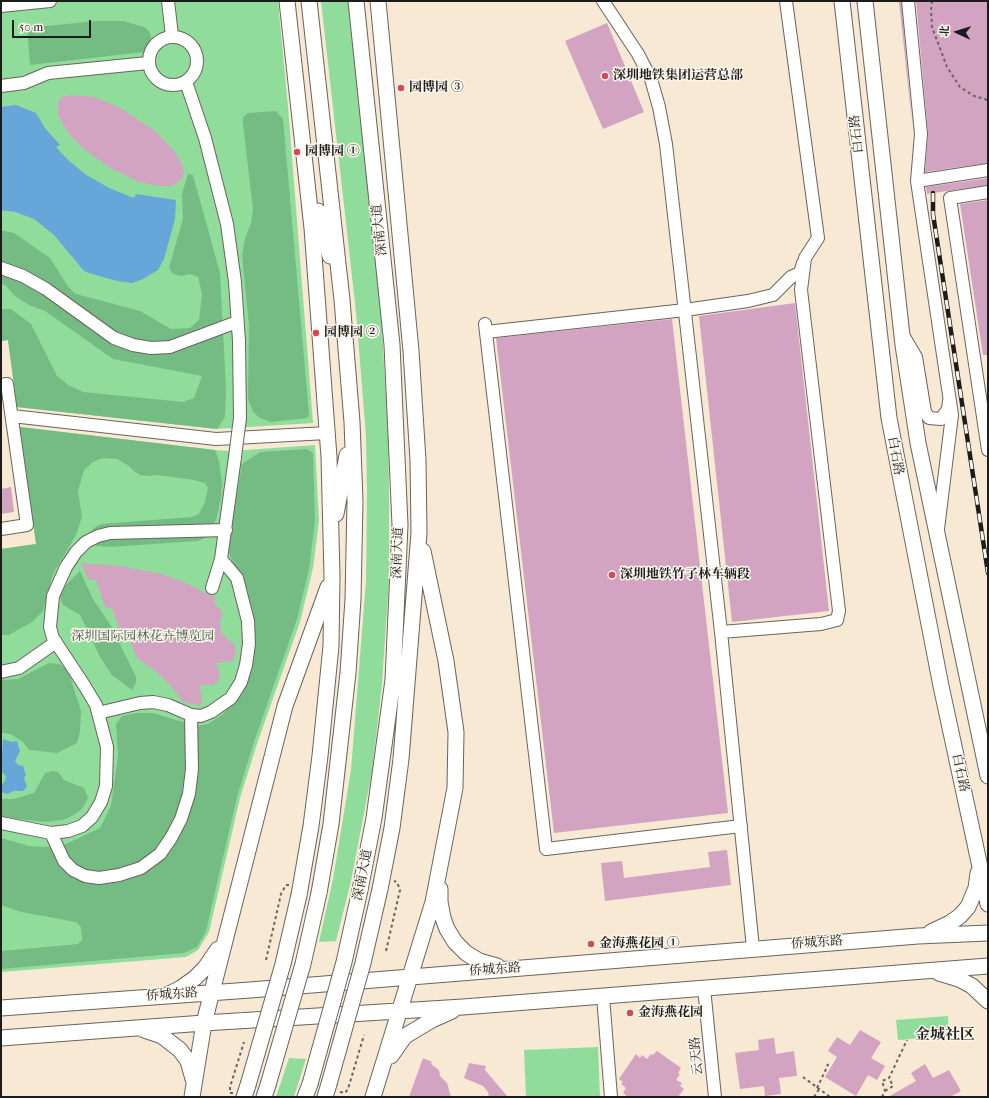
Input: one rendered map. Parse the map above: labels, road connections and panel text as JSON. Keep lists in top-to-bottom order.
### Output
{
  "streets": {
    "main road": ["白石路", "深南大道", "侨城东路"],
    "street": ["云天路"]
  },
  "districts": ["金城社区"],
  "parks": ["深圳国际园林花卉博览园"],
  "places": [
    "深圳地铁集团运营总部",
    "园博园 ③",
    "园博园 ①",
    "园博园 ②",
    "深圳地铁竹子林车辆段",
    "金海燕花园 ①",
    "金海燕花园"
  ],
  "scale_bar": "50 m",
  "north": "left"
}
